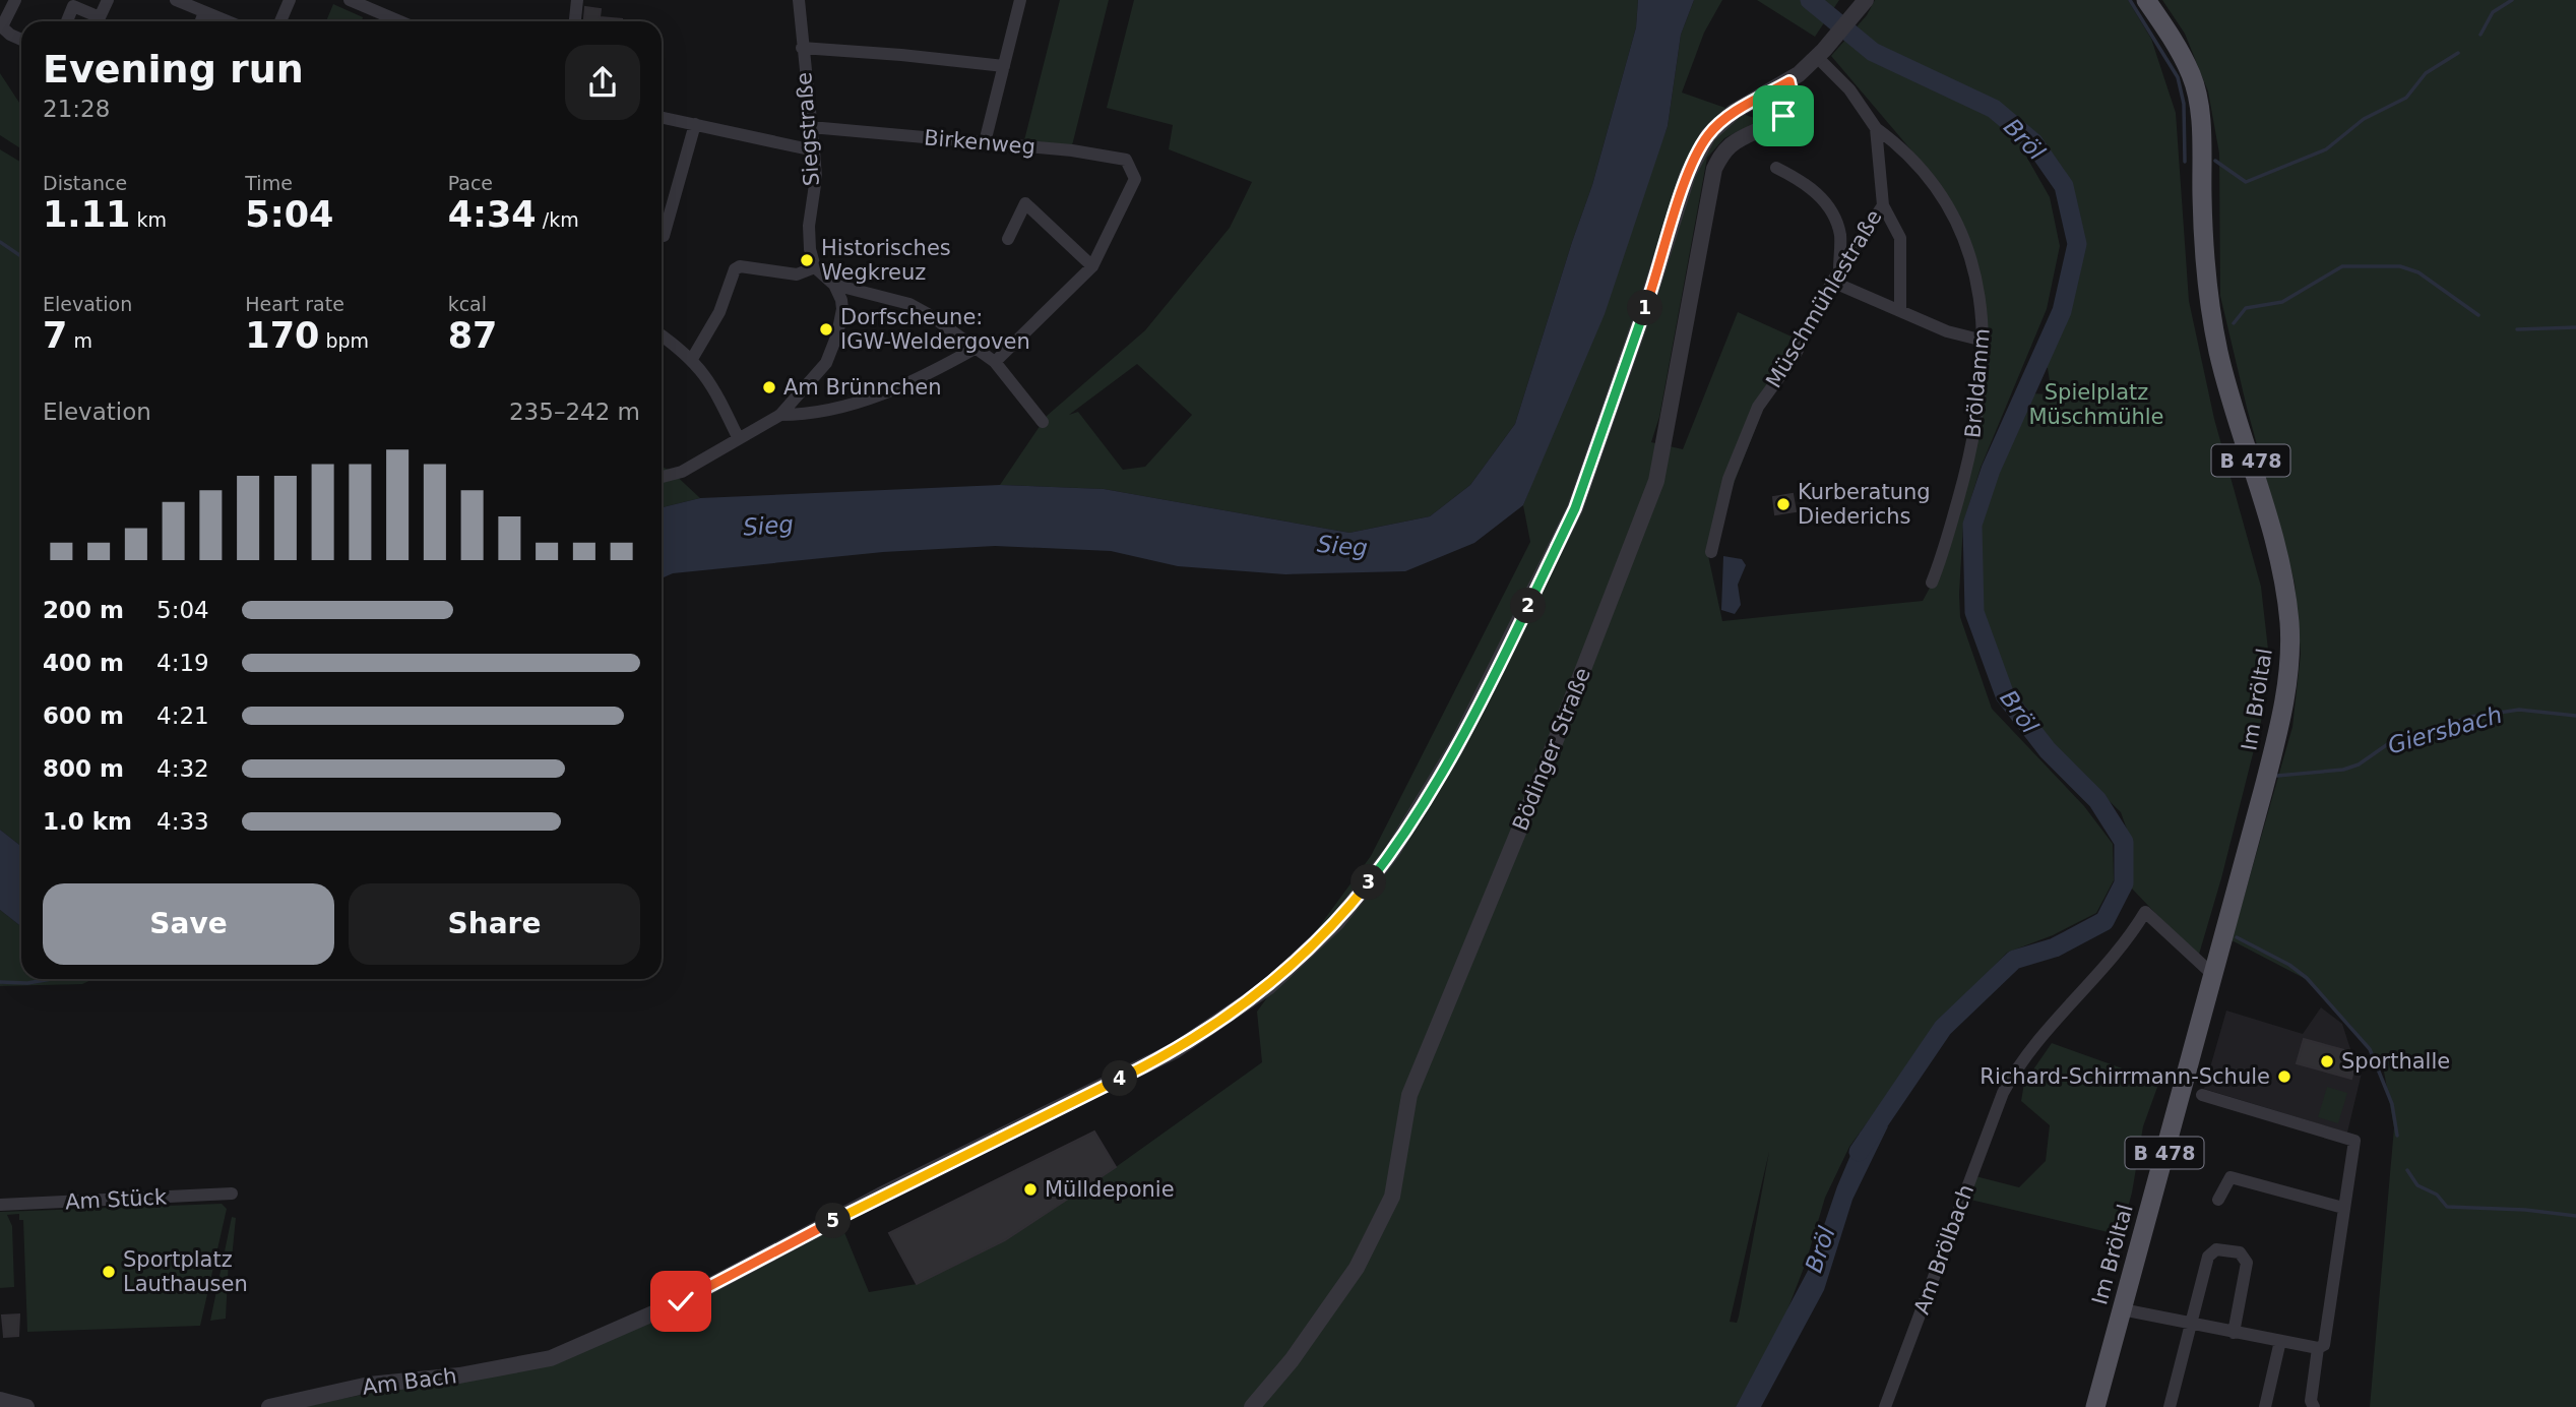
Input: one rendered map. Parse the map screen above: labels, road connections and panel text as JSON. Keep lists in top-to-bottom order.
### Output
{
  "streets": {
    "main road": ["B 478", "Im Bröltal"],
    "street": [
      "Siegstraße",
      "Birkenweg",
      "Müschmühlestraße",
      "Bröldamm",
      "Bödinger Straße",
      "Am Stück",
      "Am Brölbach",
      "Am Bach"
    ]
  },
  "crossings": [
    ["Siegstraße", "Birkenweg"],
    ["Müschmühlestraße", "Bröldamm"],
    ["Müschmühlestraße", "Am Bach"],
    ["Im Bröltal", "Am Brölbach"],
    ["Bödinger Straße", "Am Bach"]
  ],
  "water": ["Bröl", "Sieg", "Giersbach"],
  "parks": ["Spielplatz Müschmühle"],
  "places": [
    "Historisches Wegkreuz",
    "Dorfscheune: IGW-Weldergoven",
    "Am Brünnchen",
    "Kurberatung Diederichs",
    "Sporthalle",
    "Richard-Schirrmann-Schule",
    "Mülldeponie",
    "Sportplatz Lauthausen"
  ],
  "page": {
    "heading": ["Evening run", "21:28"],
    "stats": [
      ["Distance", "1.11 km"],
      ["Time", "5:04"],
      ["Pace", "4:34 /km"],
      ["Elevation", "7 m"],
      ["Heart rate", "170 bpm"],
      ["kcal", "87"]
    ],
    "pins": [
      "1",
      "2",
      "3",
      "4",
      "5"
    ],
    "chart": ["Elevation", "235–242 m"],
    "list": [
      {
        "name": "200 m",
        "note": "5:04"
      },
      {
        "name": "400 m",
        "note": "4:19"
      },
      {
        "name": "600 m",
        "note": "4:21"
      },
      {
        "name": "800 m",
        "note": "4:32"
      },
      {
        "name": "1.0 km",
        "note": "4:33"
      }
    ],
    "buttons": ["Save", "Share"]
  }
}
